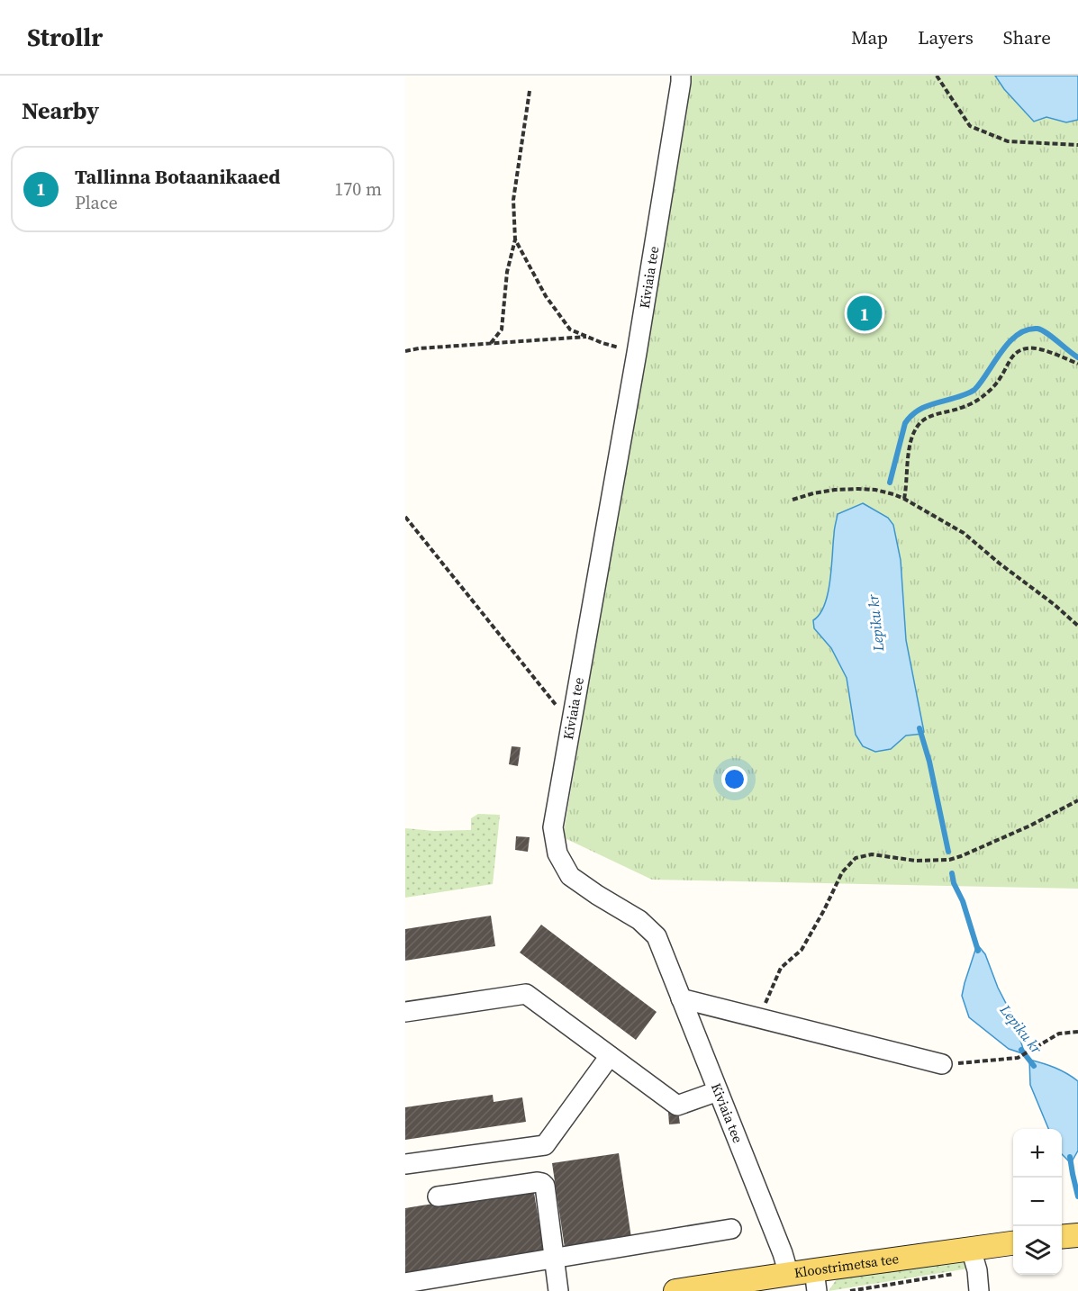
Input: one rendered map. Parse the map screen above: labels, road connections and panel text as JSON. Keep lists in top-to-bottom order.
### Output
{
  "streets": {
    "main road": ["Kloostrimetsa tee"],
    "street": ["Kiviaia tee"]
  },
  "crossings": [
    ["Kiviaia tee", "Kloostrimetsa tee"]
  ],
  "water": ["Lepiku kr"],
  "page": {
    "header": "Strollr",
    "nav": ["Map", "Layers", "Share"],
    "heading": "Nearby",
    "list": [
      {
        "mark": "1",
        "name": "Tallinna Botaanikaaed",
        "note": "Place",
        "value": "170 m"
      }
    ],
    "pins": "1",
    "map_buttons": ["+", "−"]
  }
}
